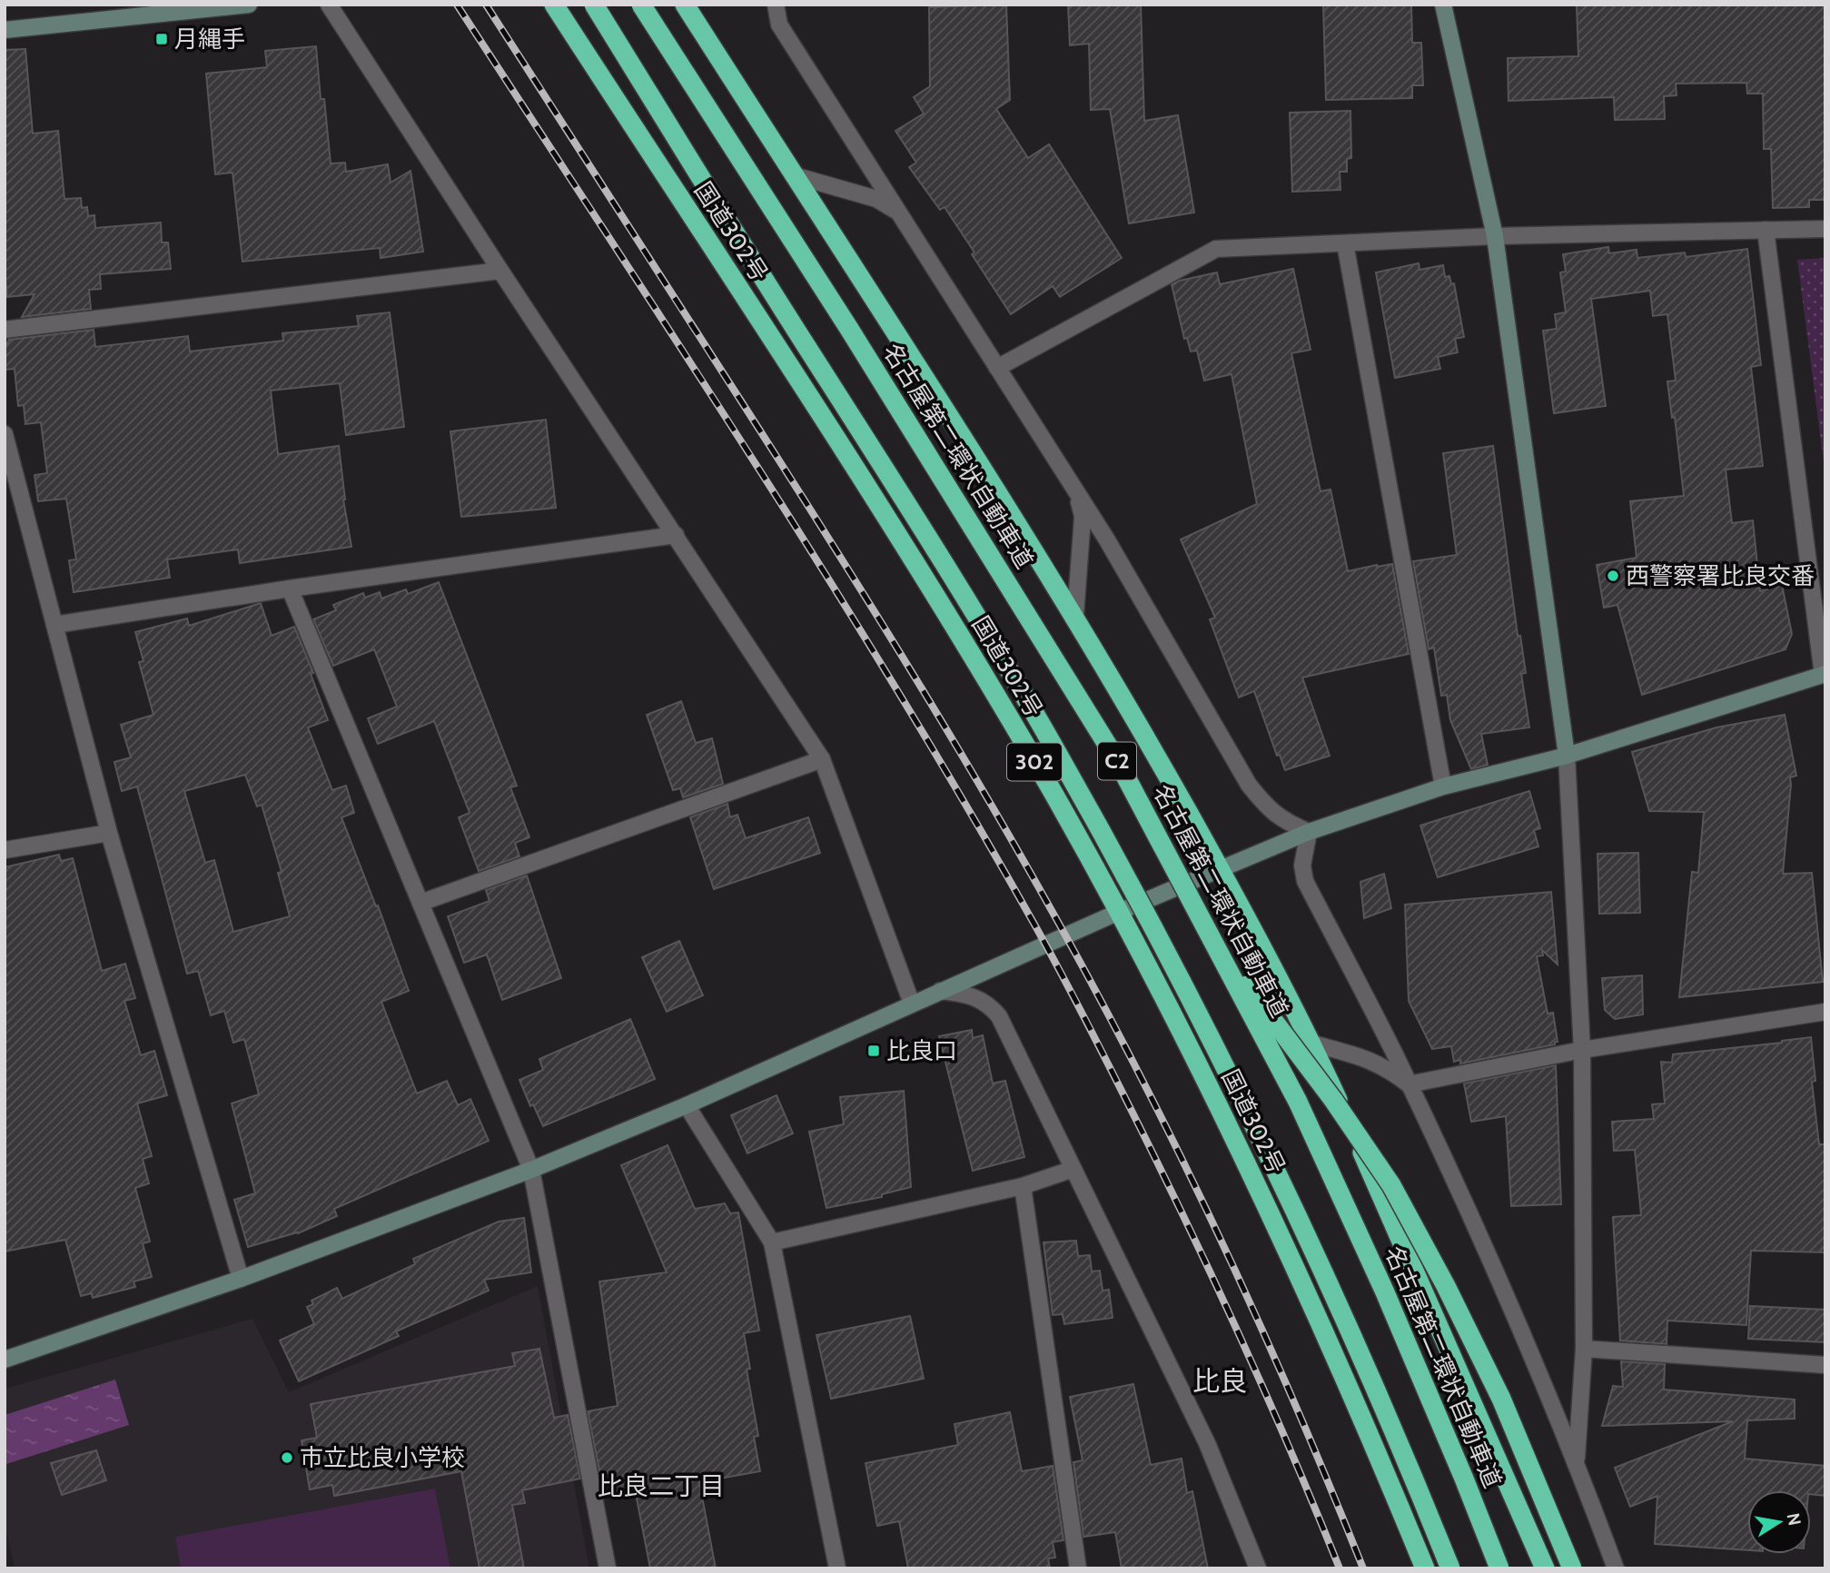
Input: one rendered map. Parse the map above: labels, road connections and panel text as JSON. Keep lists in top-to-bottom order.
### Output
{
  "streets": {
    "highway": [
      "国道302号",
      "名古屋第二環状自動車道",
      "C2",
      "302"
    ]
  },
  "districts": ["比良", "比良二丁目"],
  "places": {
    "transit": ["月縄手", "比良口"],
    "other": ["西警察署比良交番", "市立比良小学校"]
  },
  "north": "right"
}
